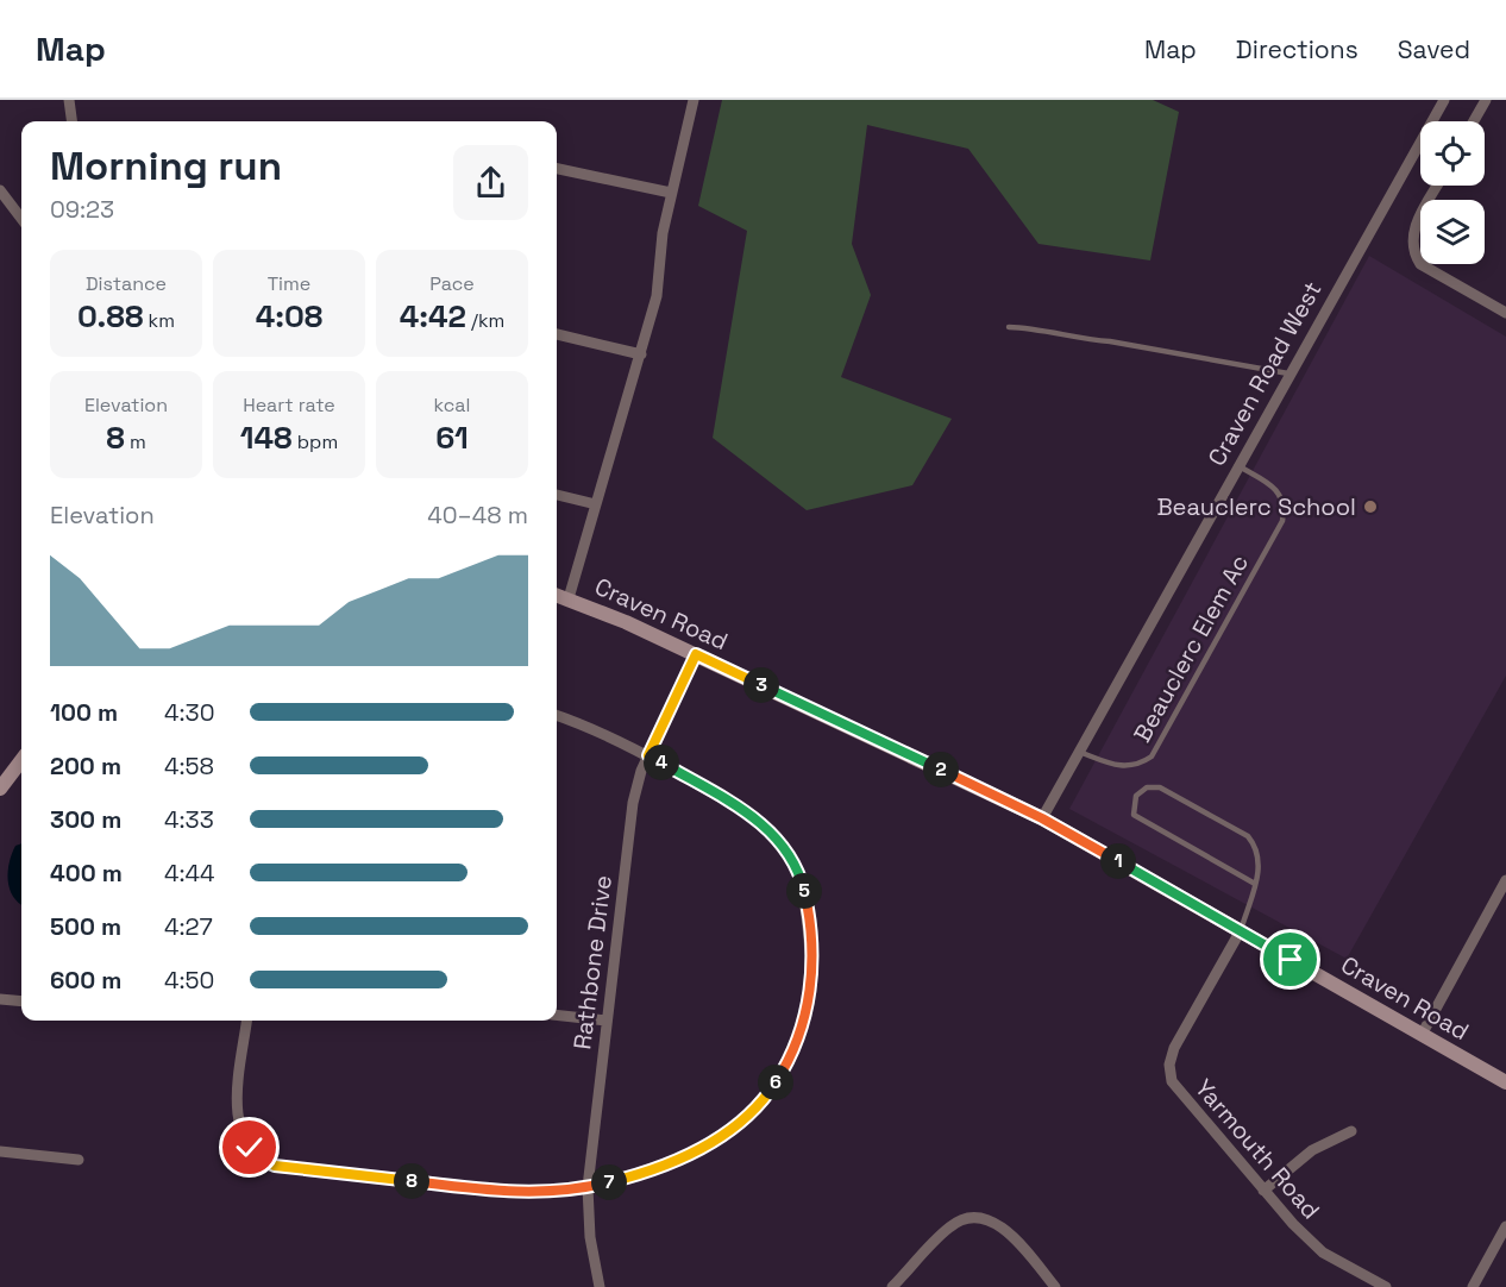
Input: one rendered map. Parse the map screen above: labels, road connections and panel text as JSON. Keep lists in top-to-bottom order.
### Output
{
  "streets": {
    "street": [
      "Craven Road West",
      "Craven Road",
      "Rathbone Drive",
      "Yarmouth Road"
    ],
    "lane": ["Beauclerc Elem Ac"]
  },
  "crossings": [
    ["Craven Road West", "Craven Road"],
    ["Craven Road West", "Beauclerc Elem Ac"],
    ["Craven Road", "Rathbone Drive"],
    ["Craven Road", "Yarmouth Road"]
  ],
  "places": ["Beauclerc School"],
  "page": {
    "header": "Map",
    "nav": ["Map", "Directions", "Saved"],
    "heading": ["Morning run", "09:23"],
    "stats": [
      ["Distance", "0.88 km"],
      ["Time", "4:08"],
      ["Pace", "4:42 /km"],
      ["Elevation", "8 m"],
      ["Heart rate", "148 bpm"],
      ["kcal", "61"]
    ],
    "chart": ["Elevation", "40–48 m"],
    "pins": [
      "3",
      "4",
      "2",
      "1",
      "5",
      "6",
      "8",
      "7"
    ],
    "list": [
      {
        "name": "100 m",
        "note": "4:30"
      },
      {
        "name": "200 m",
        "note": "4:58"
      },
      {
        "name": "300 m",
        "note": "4:33"
      },
      {
        "name": "400 m",
        "note": "4:44"
      },
      {
        "name": "500 m",
        "note": "4:27"
      },
      {
        "name": "600 m",
        "note": "4:50"
      }
    ]
  }
}
